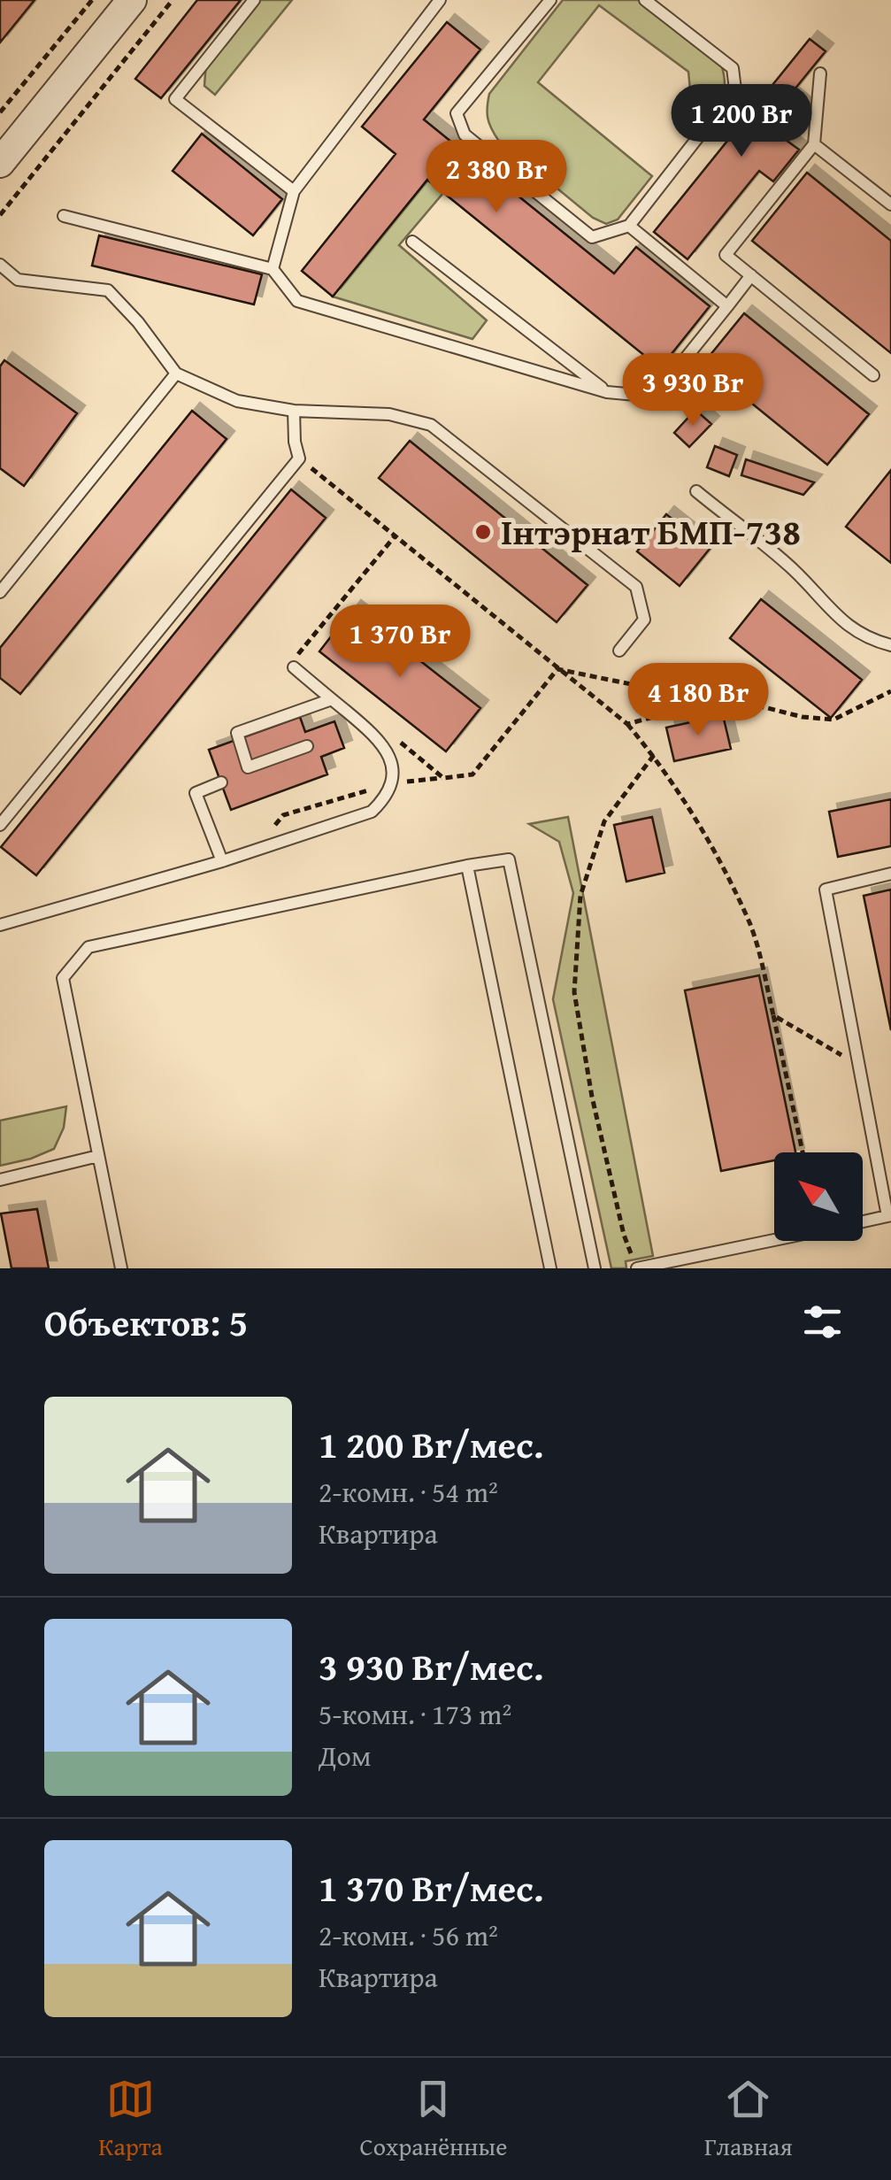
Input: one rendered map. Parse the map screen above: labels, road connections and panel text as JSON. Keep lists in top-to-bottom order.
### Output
{
  "places": ["Інтэрнат БМП-738"],
  "north": "top left",
  "page": {
    "price": [
      "1 200 Br",
      "2 380 Br",
      "3 930 Br",
      "1 370 Br",
      "4 180 Br"
    ],
    "heading": "Объектов: 5",
    "list": [
      {
        "name": "1 200 Br/мес.",
        "note": "2-комн. · 54 m² · Квартира"
      },
      {
        "name": "3 930 Br/мес.",
        "note": "5-комн. · 173 m² · Дом"
      },
      {
        "name": "1 370 Br/мес.",
        "note": "2-комн. · 56 m² · Квартира"
      }
    ],
    "tabs": ["Карта", "Сохранённые", "Главная"]
  }
}
